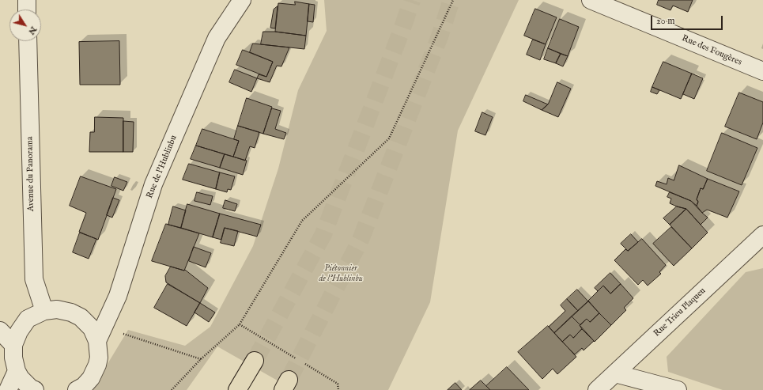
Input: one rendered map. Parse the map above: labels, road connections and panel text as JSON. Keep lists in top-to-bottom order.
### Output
{
  "streets": {
    "street": [
      "Rue des Fougères",
      "Rue de l'Hublinbu",
      "Avenue du Panorama",
      "Rue Trieu Plaqueu"
    ]
  },
  "parks": ["Piétonnier de l'Hublinbu"],
  "scale_bar": "20 m",
  "north": "bottom right"
}
